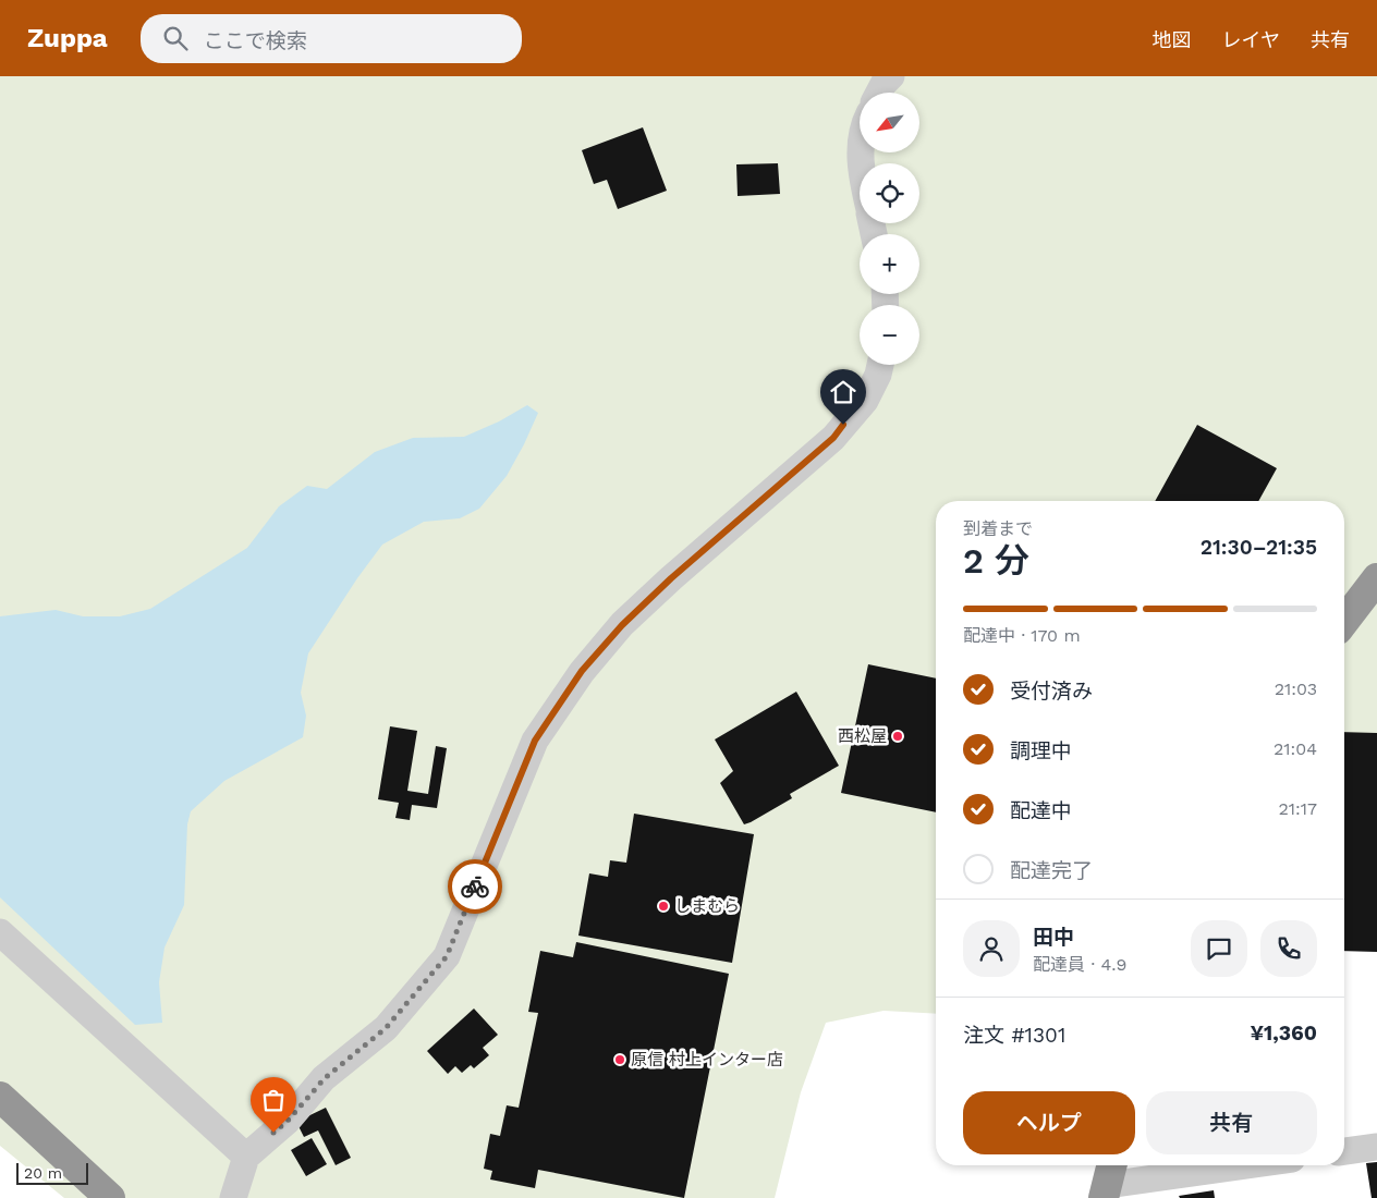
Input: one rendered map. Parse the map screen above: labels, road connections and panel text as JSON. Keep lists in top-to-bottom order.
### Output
{
  "places": ["西松屋", "しまむら", "原信 村上インター店"],
  "scale_bar": "20 m",
  "north": "bottom left",
  "page": {
    "header": "Zuppa",
    "search": "ここで検索",
    "nav": ["地図", "レイヤ", "共有"],
    "map_buttons": ["+", "−"],
    "heading": ["2 分", "到着まで", "21:30–21:35"],
    "panel": [
      "田中",
      "配達員 · 4.9",
      "注文 #1301",
      "¥1,360"
    ],
    "bar": "配達中 · 170 m",
    "list": [
      ["受付済み", "21:03"],
      ["調理中", "21:04"],
      ["配達中", "21:17"],
      "配達完了"
    ],
    "buttons": ["ヘルプ", "共有"],
    "scale": "20 m"
  }
}
